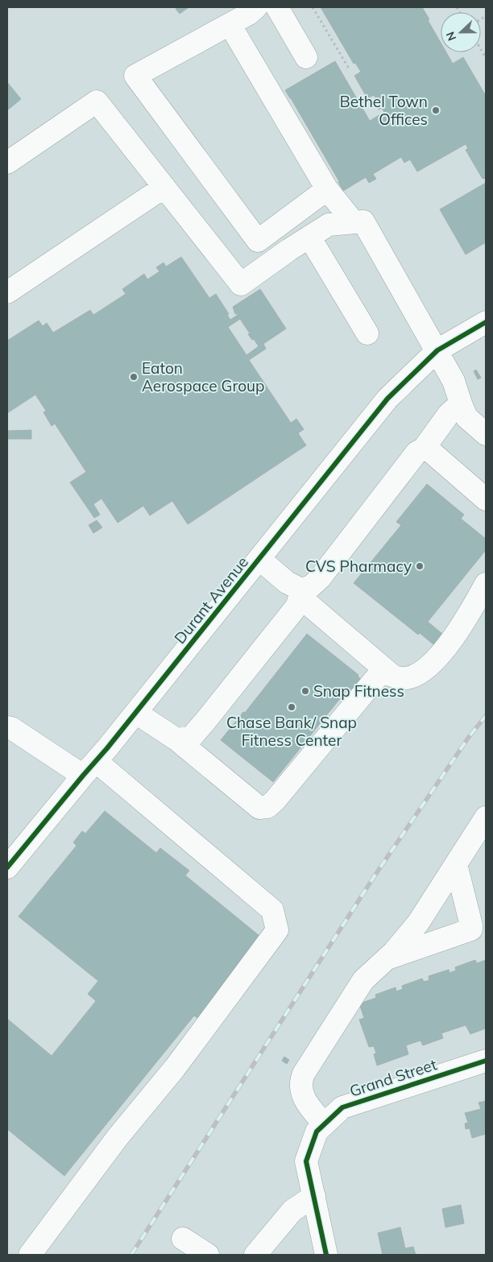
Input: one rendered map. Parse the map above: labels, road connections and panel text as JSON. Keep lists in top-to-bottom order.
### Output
{
  "streets": {
    "street": ["Durant Avenue", "Grand Street"]
  },
  "places": [
    "Bethel Town Offices",
    "Eaton Aerospace Group",
    "CVS Pharmacy",
    "Snap Fitness",
    "Chase Bank/ Snap Fitness Center"
  ],
  "north": "left"
}
